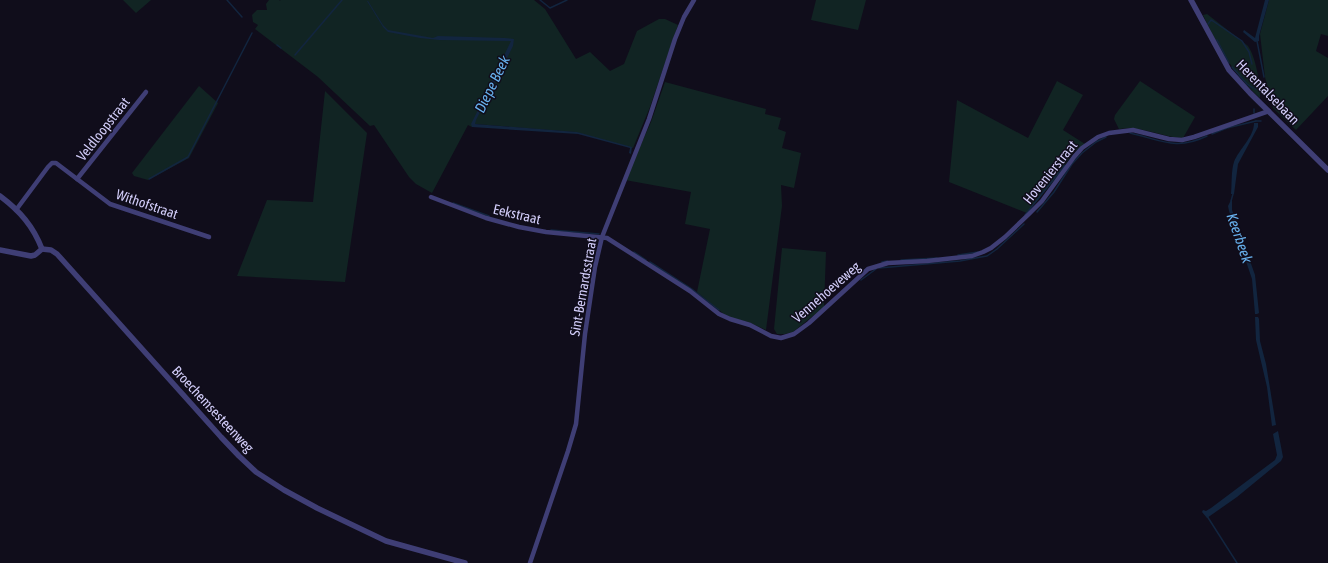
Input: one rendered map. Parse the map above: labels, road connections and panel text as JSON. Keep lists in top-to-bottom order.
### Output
{
  "streets": {
    "street": [
      "Herentalsebaan",
      "Veldloopstraat",
      "Hovenierstraat",
      "Withofstraat",
      "Eekstraat",
      "Sint-Bernardsstraat",
      "Vennehoeveweg",
      "Broechemsesteenweg"
    ]
  },
  "crossings": [
    ["Herentalsebaan", "Hovenierstraat"],
    ["Veldloopstraat", "Withofstraat"],
    ["Hovenierstraat", "Vennehoeveweg"],
    ["Eekstraat", "Sint-Bernardsstraat"],
    ["Eekstraat", "Vennehoeveweg"],
    ["Sint-Bernardsstraat", "Vennehoeveweg"]
  ],
  "water": ["Diepe Beek", "Keerbeek"]
}
